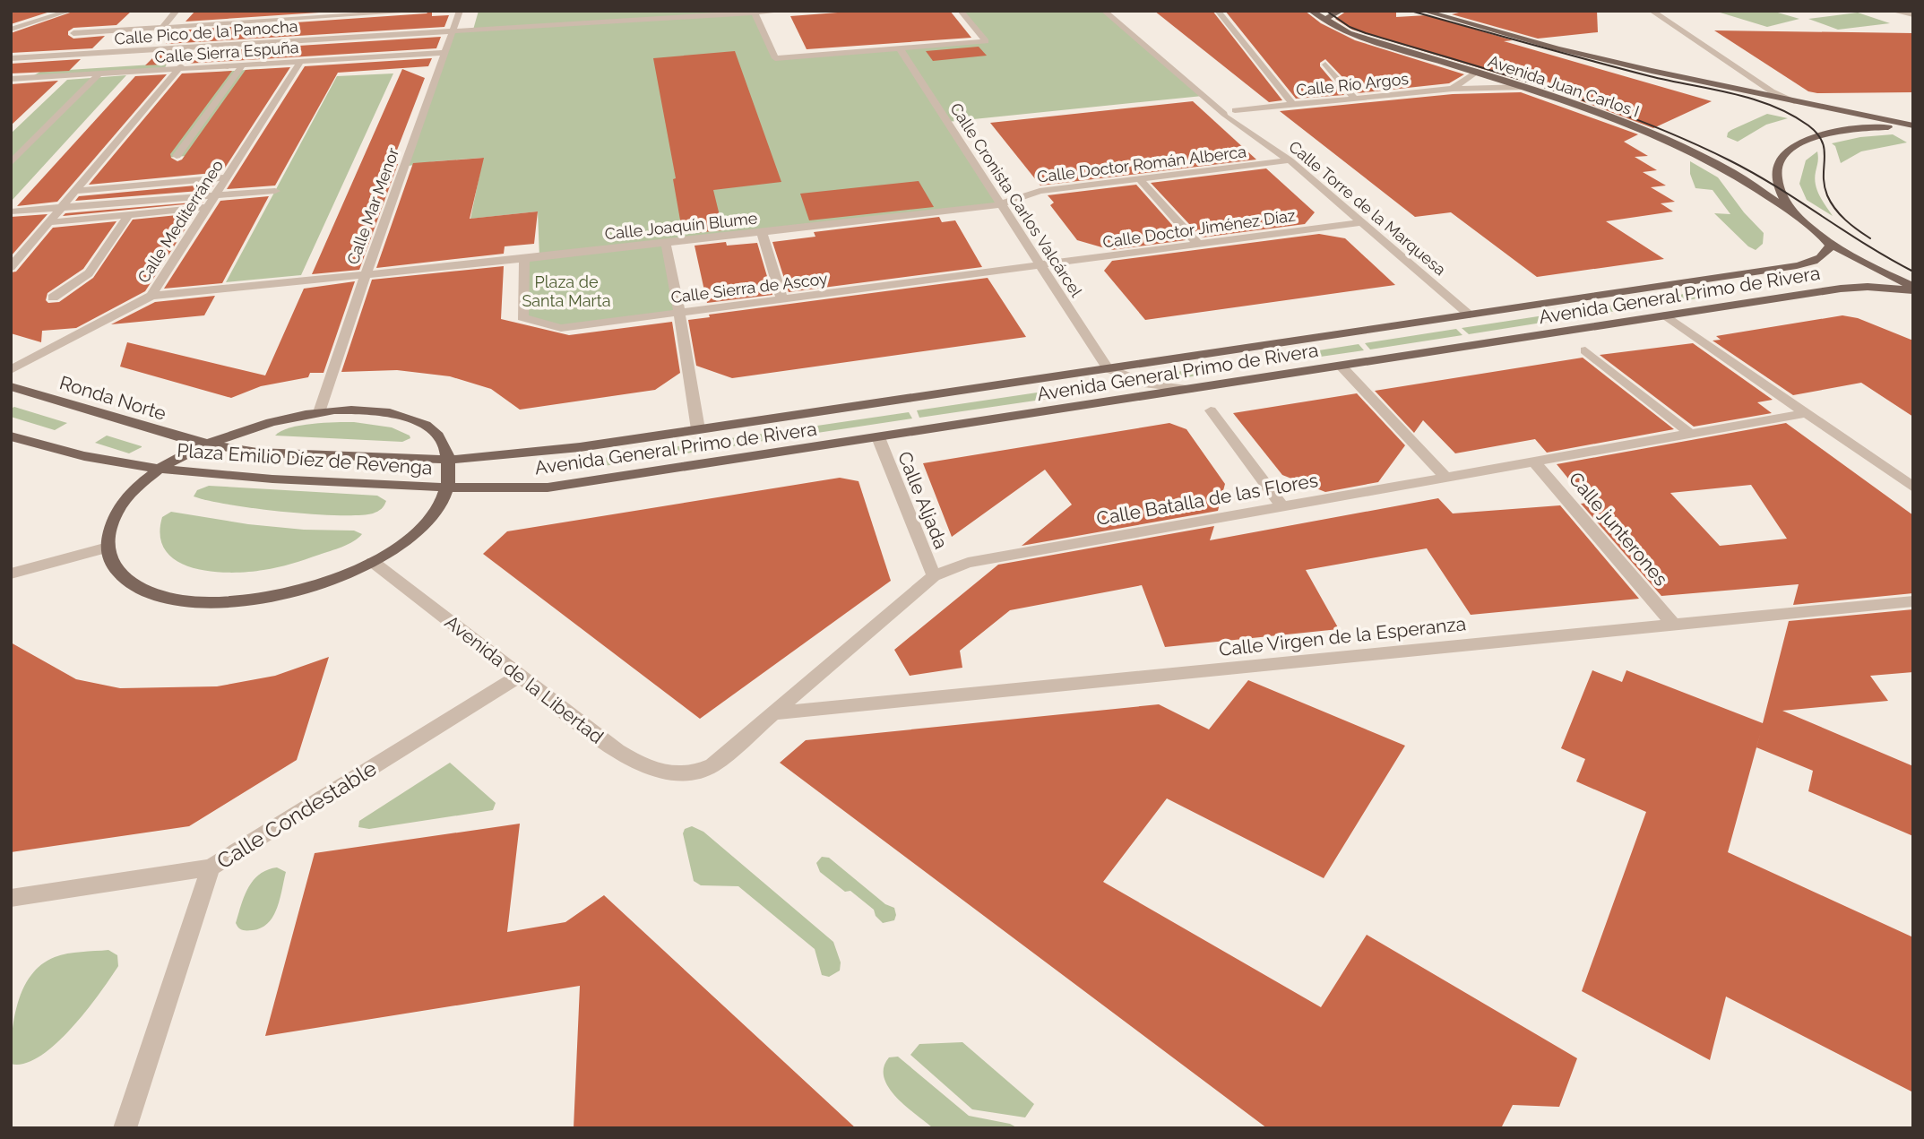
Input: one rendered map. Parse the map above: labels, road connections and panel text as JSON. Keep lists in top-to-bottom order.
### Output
{
  "streets": {
    "main road": [
      "Avenida Juan Carlos I",
      "Avenida General Primo de Rivera",
      "Ronda Norte",
      "Plaza Emilio Díez de Revenga"
    ],
    "street": [
      "Calle Pico de la Panocha",
      "Calle Sierra Espuña",
      "Calle Río Argos",
      "Calle Doctor Román Alberca",
      "Calle Cronista Carlos Valcárcel",
      "Calle Mar Menor",
      "Calle Torre de la Marquesa",
      "Calle Mediterráneo",
      "Calle Joaquín Blume",
      "Calle Doctor Jiménez Díaz",
      "Calle Sierra de Ascoy",
      "Calle Batalla de las Flores",
      "Calle Aljada",
      "Calle junterones",
      "Calle Virgen de la Esperanza",
      "Avenida de la Libertad",
      "Calle Condestable"
    ]
  },
  "crossings": [
    ["Calle Pico de la Panocha", "Calle Mar Menor"],
    ["Calle Sierra Espuña", "Calle Mar Menor"],
    ["Calle Sierra Espuña", "Calle Mediterráneo"],
    ["Calle Río Argos", "Avenida Juan Carlos I"],
    ["Calle Río Argos", "Calle Torre de la Marquesa"],
    ["Calle Doctor Román Alberca", "Calle Cronista Carlos Valcárcel"],
    ["Calle Doctor Román Alberca", "Calle Torre de la Marquesa"],
    ["Calle Doctor Román Alberca", "Calle Joaquín Blume"],
    ["Calle Cronista Carlos Valcárcel", "Calle Joaquín Blume"],
    ["Calle Cronista Carlos Valcárcel", "Calle Doctor Jiménez Díaz"],
    ["Calle Cronista Carlos Valcárcel", "Calle Sierra de Ascoy"],
    ["Calle Cronista Carlos Valcárcel", "Avenida General Primo de Rivera"],
    ["Calle Mar Menor", "Calle Joaquín Blume"],
    ["Calle Mar Menor", "Plaza Emilio Díez de Revenga"],
    ["Calle Torre de la Marquesa", "Calle Doctor Jiménez Díaz"],
    ["Calle Torre de la Marquesa", "Avenida General Primo de Rivera"],
    ["Calle Mediterráneo", "Calle Joaquín Blume"],
    ["Calle Joaquín Blume", "Calle Sierra de Ascoy"],
    ["Calle Doctor Jiménez Díaz", "Calle Sierra de Ascoy"],
    ["Avenida General Primo de Rivera", "Plaza Emilio Díez de Revenga"],
    ["Avenida General Primo de Rivera", "Calle Aljada"],
    ["Ronda Norte", "Plaza Emilio Díez de Revenga"],
    ["Plaza Emilio Díez de Revenga", "Avenida de la Libertad"],
    ["Calle Batalla de las Flores", "Calle Aljada"],
    ["Calle Batalla de las Flores", "Calle junterones"],
    ["Calle Batalla de las Flores", "Calle Virgen de la Esperanza"],
    ["Calle Batalla de las Flores", "Avenida de la Libertad"],
    ["Calle junterones", "Calle Virgen de la Esperanza"],
    ["Avenida de la Libertad", "Calle Condestable"]
  ],
  "parks": ["Plaza de Santa Marta"]
}
